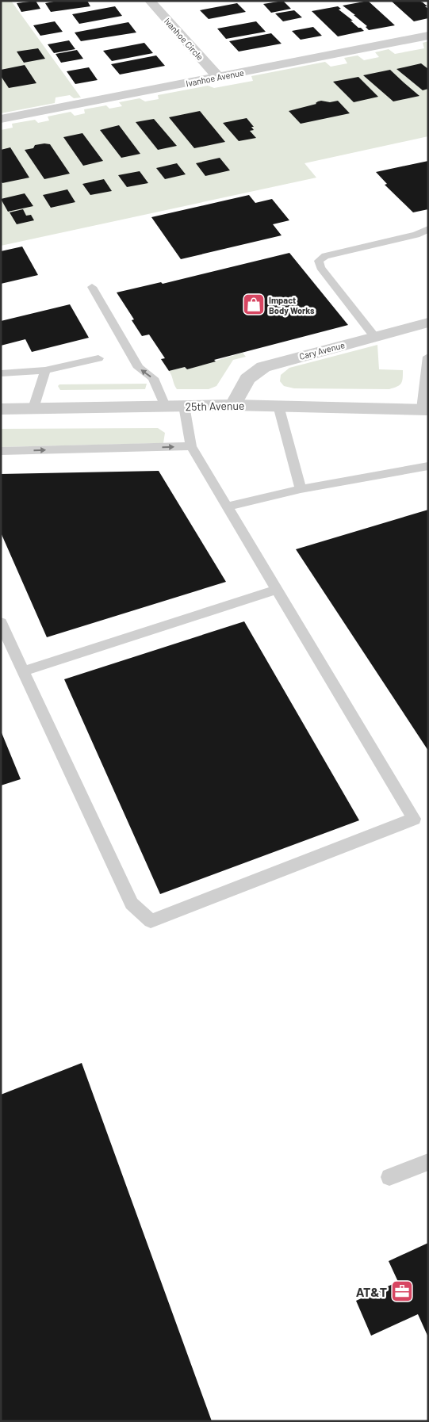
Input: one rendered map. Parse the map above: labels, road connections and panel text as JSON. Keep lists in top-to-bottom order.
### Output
{
  "streets": {
    "street": [
      "Ivanhoe Circle",
      "Ivanhoe Avenue",
      "Cary Avenue",
      "25th Avenue"
    ]
  },
  "crossings": [
    ["Ivanhoe Circle", "Ivanhoe Avenue"],
    ["Cary Avenue", "25th Avenue"]
  ],
  "places": {
    "shop": ["Impact Body Works"],
    "office": ["AT&T"]
  }
}
